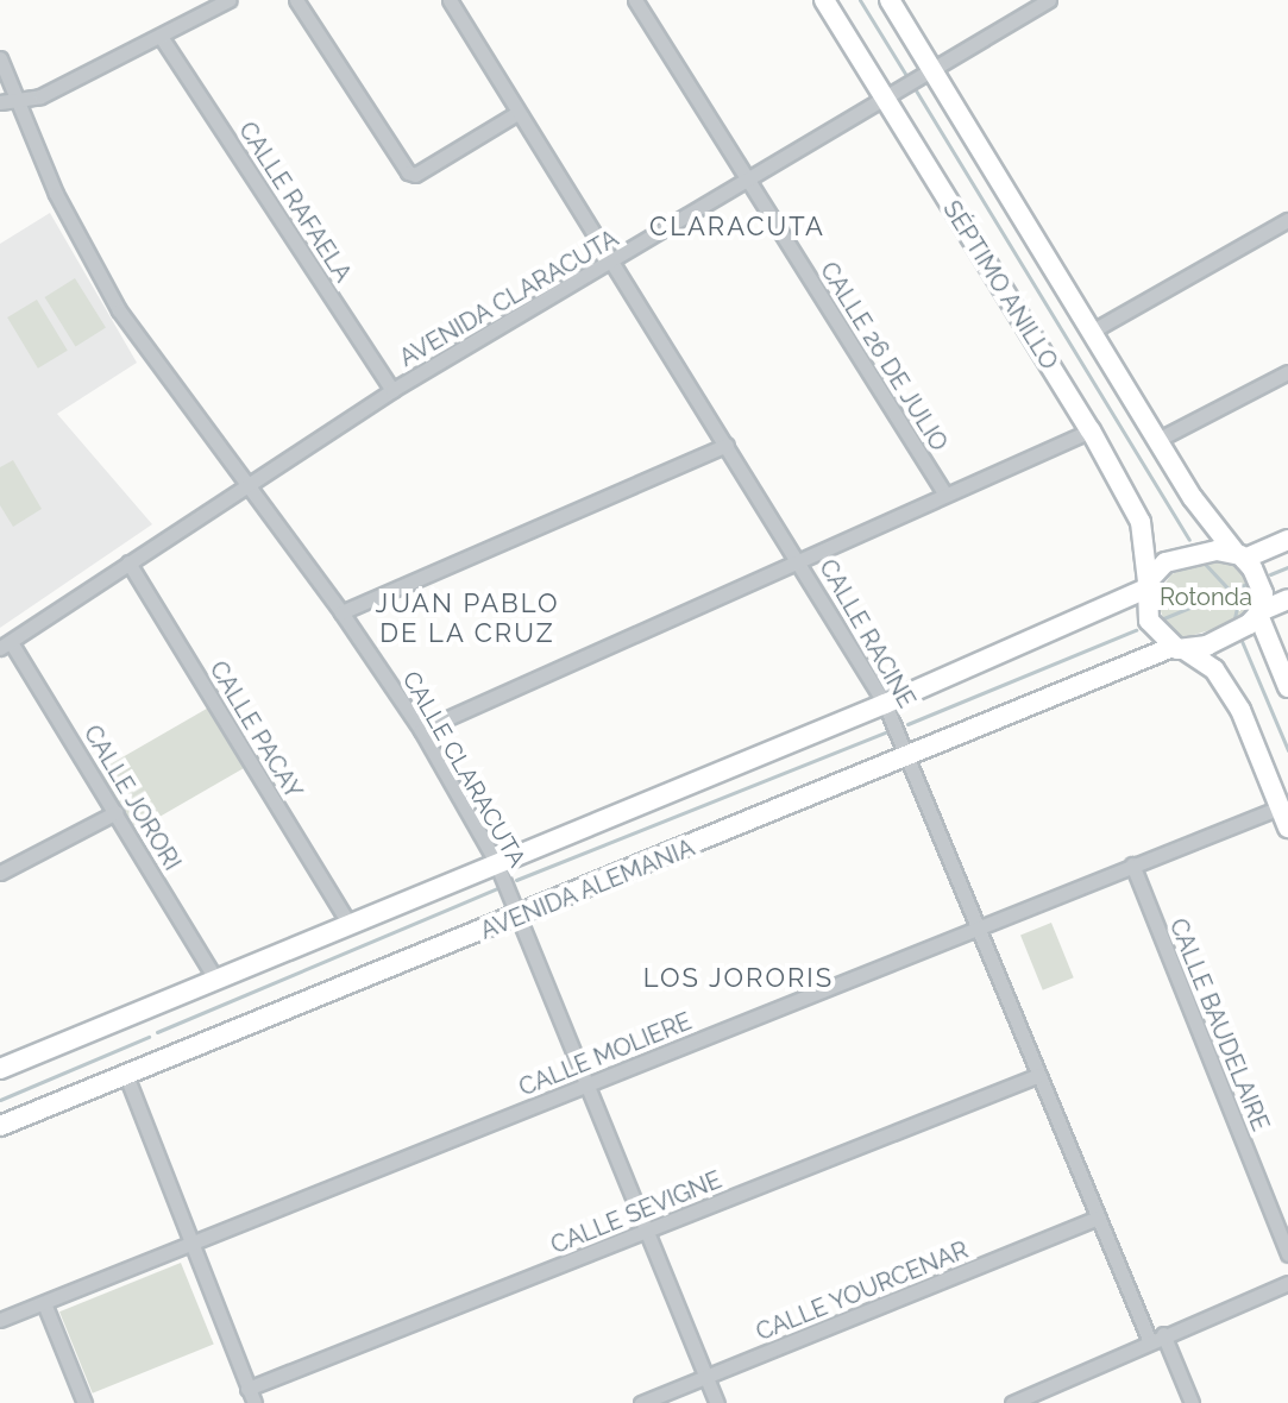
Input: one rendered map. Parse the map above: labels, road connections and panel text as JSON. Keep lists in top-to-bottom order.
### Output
{
  "streets": {
    "main road": ["SÉPTIMO ANILLO", "AVENIDA ALEMANIA"],
    "street": [
      "CALLE RAFAELA",
      "AVENIDA CLARACUTA",
      "CALLE 26 DE JULIO",
      "CALLE RACINE",
      "CALLE PACAY",
      "CALLE CLARACUTA",
      "CALLE JORORI",
      "CALLE BAUDELAIRE",
      "CALLE MOLIERE",
      "CALLE SEVIGNE",
      "CALLE YOURCENAR"
    ]
  },
  "crossings": [
    ["CALLE RAFAELA", "AVENIDA CLARACUTA"],
    ["SÉPTIMO ANILLO", "AVENIDA CLARACUTA"],
    ["SÉPTIMO ANILLO", "AVENIDA ALEMANIA"],
    ["AVENIDA CLARACUTA", "CALLE 26 DE JULIO"],
    ["AVENIDA CLARACUTA", "CALLE RACINE"],
    ["AVENIDA CLARACUTA", "CALLE PACAY"],
    ["AVENIDA CLARACUTA", "CALLE CLARACUTA"],
    ["AVENIDA CLARACUTA", "CALLE JORORI"],
    ["CALLE RACINE", "AVENIDA ALEMANIA"],
    ["CALLE RACINE", "CALLE MOLIERE"],
    ["CALLE RACINE", "CALLE SEVIGNE"],
    ["CALLE RACINE", "CALLE YOURCENAR"],
    ["CALLE CLARACUTA", "AVENIDA ALEMANIA"],
    ["CALLE CLARACUTA", "CALLE MOLIERE"],
    ["CALLE CLARACUTA", "CALLE SEVIGNE"],
    ["CALLE CLARACUTA", "CALLE YOURCENAR"],
    ["CALLE BAUDELAIRE", "CALLE MOLIERE"]
  ],
  "districts": ["CLARACUTA", "JUAN PABLO DE LA CRUZ", "LOS JORORIS"],
  "parks": ["Rotonda"]
}
